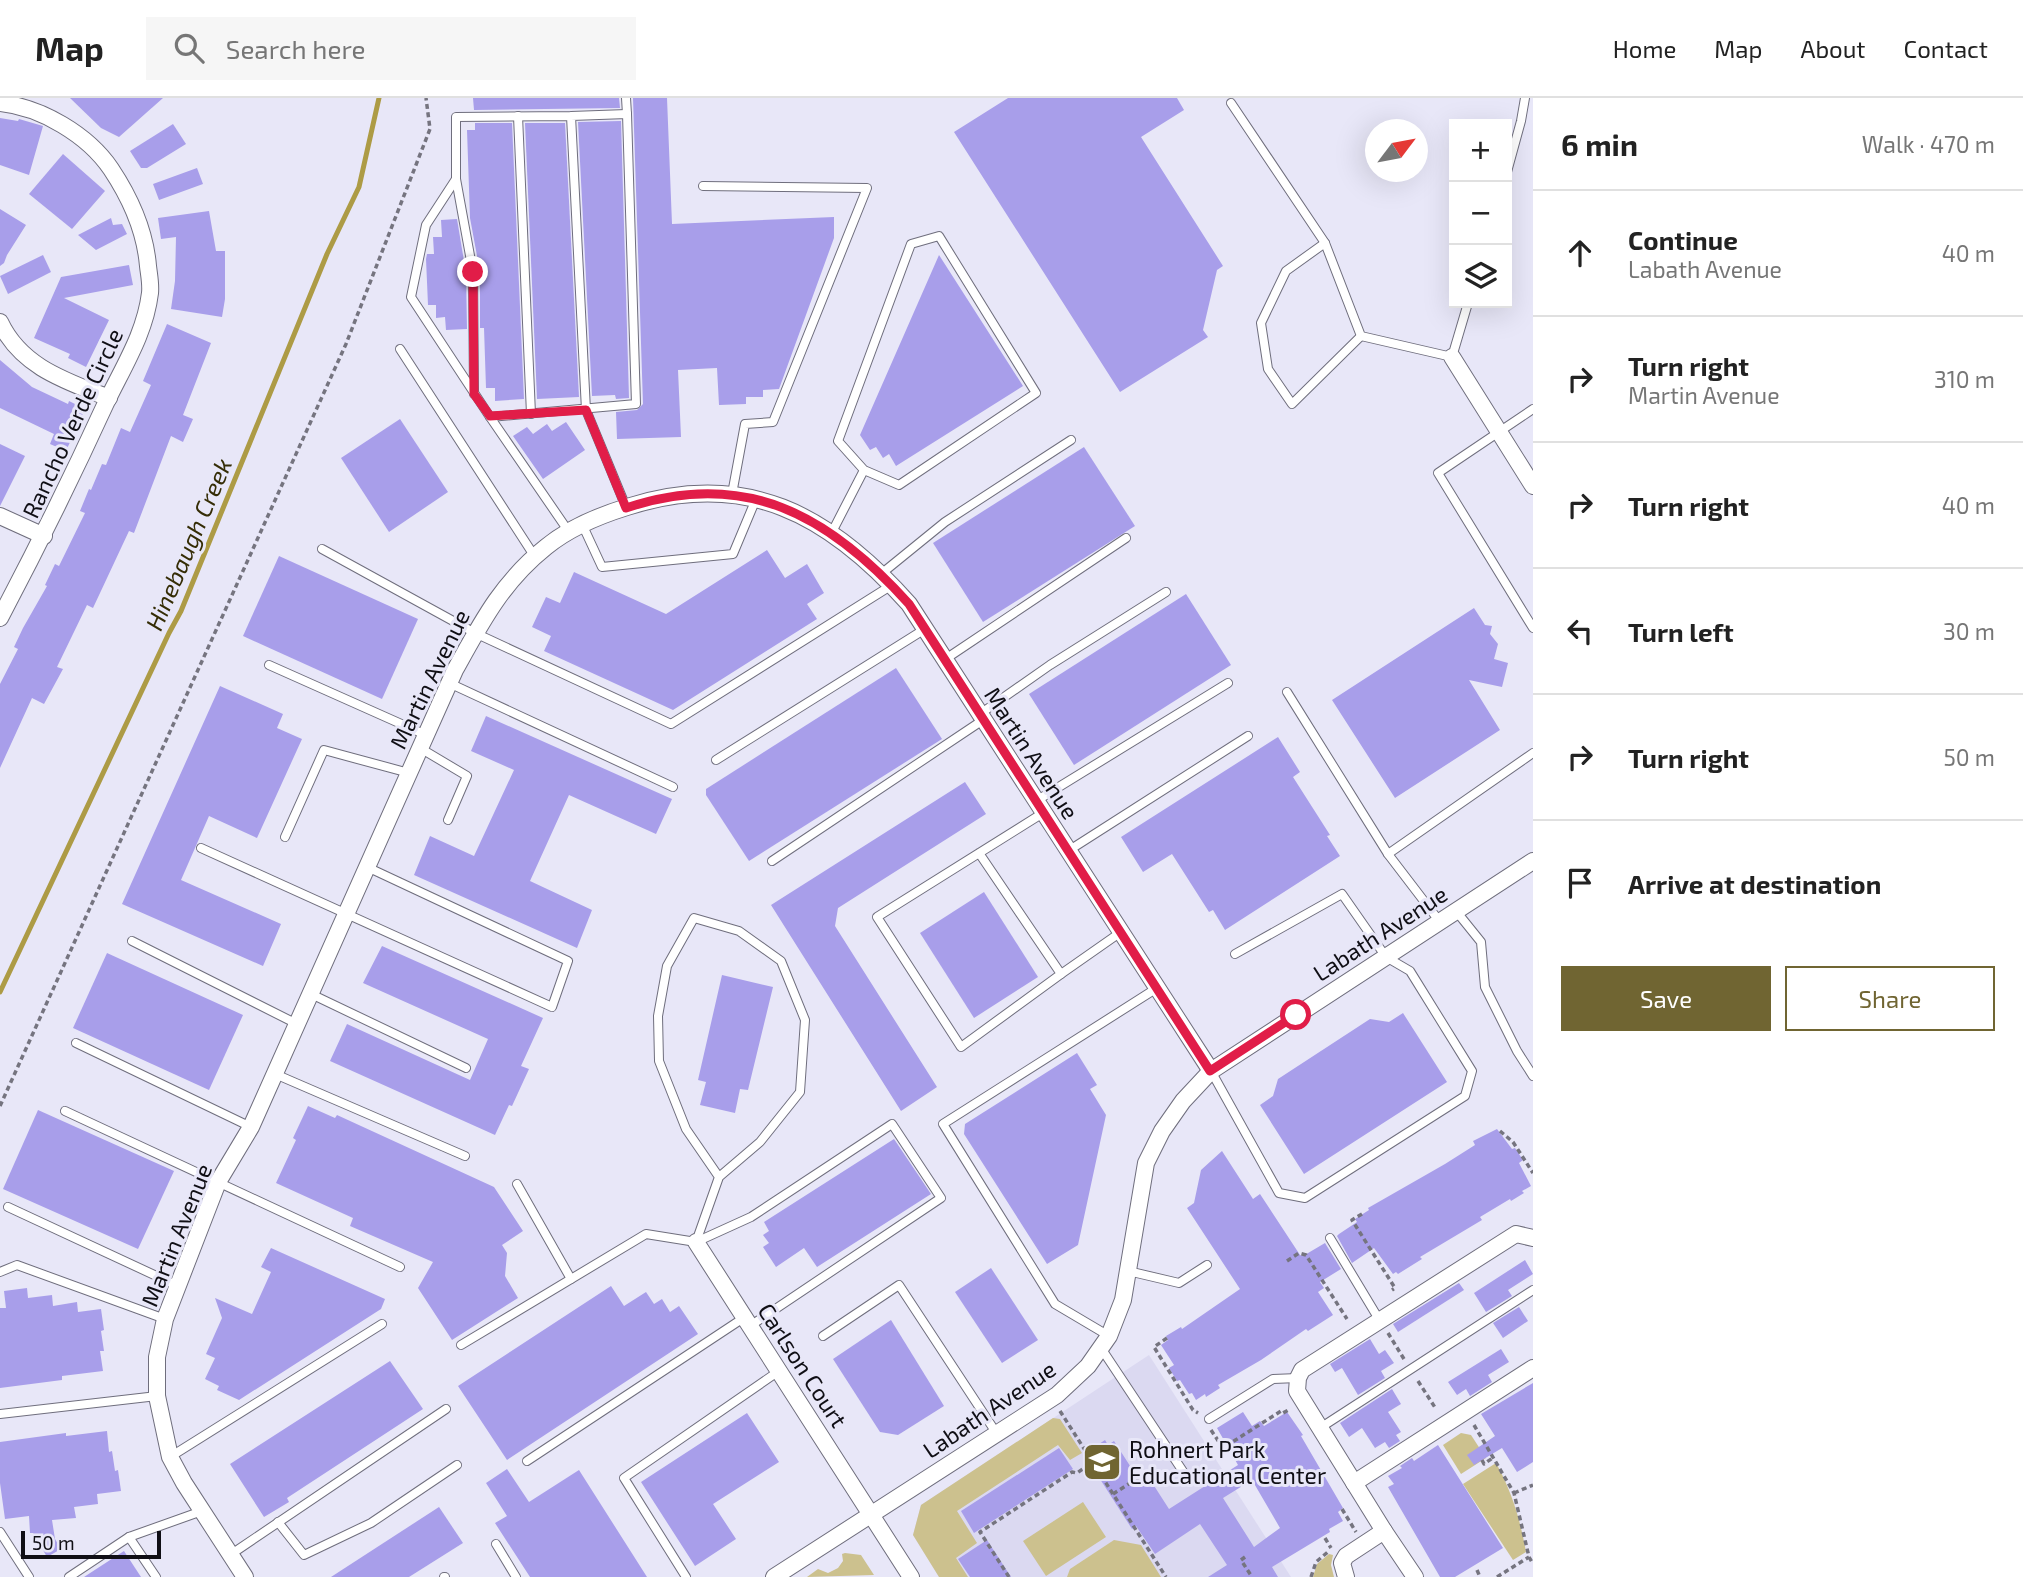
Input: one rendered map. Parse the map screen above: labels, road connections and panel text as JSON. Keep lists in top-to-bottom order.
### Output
{
  "streets": {
    "street": [
      "Rancho Verde Circle",
      "Martin Avenue",
      "Labath Avenue",
      "Carlson Court"
    ]
  },
  "crossings": [
    ["Martin Avenue", "Labath Avenue"],
    ["Labath Avenue", "Carlson Court"]
  ],
  "water": ["Hinebaugh Creek"],
  "places": {
    "school or university": ["Rohnert Park Educational Center"]
  },
  "scale_bar": "50 m",
  "north": "top right",
  "page": {
    "header": "Map",
    "search": "Search here",
    "nav": [
      "Home",
      "Map",
      "About",
      "Contact"
    ],
    "heading": ["6 min", "Walk · 470 m"],
    "map_buttons": ["+", "−"],
    "list": [
      ["Continue", "Labath Avenue", "40 m"],
      ["Turn right", "Martin Avenue", "310 m"],
      ["Turn right", "40 m"],
      ["Turn left", "30 m"],
      ["Turn right", "50 m"],
      "Arrive at destination"
    ],
    "buttons": ["Save", "Share"],
    "scale": "50 m"
  }
}
